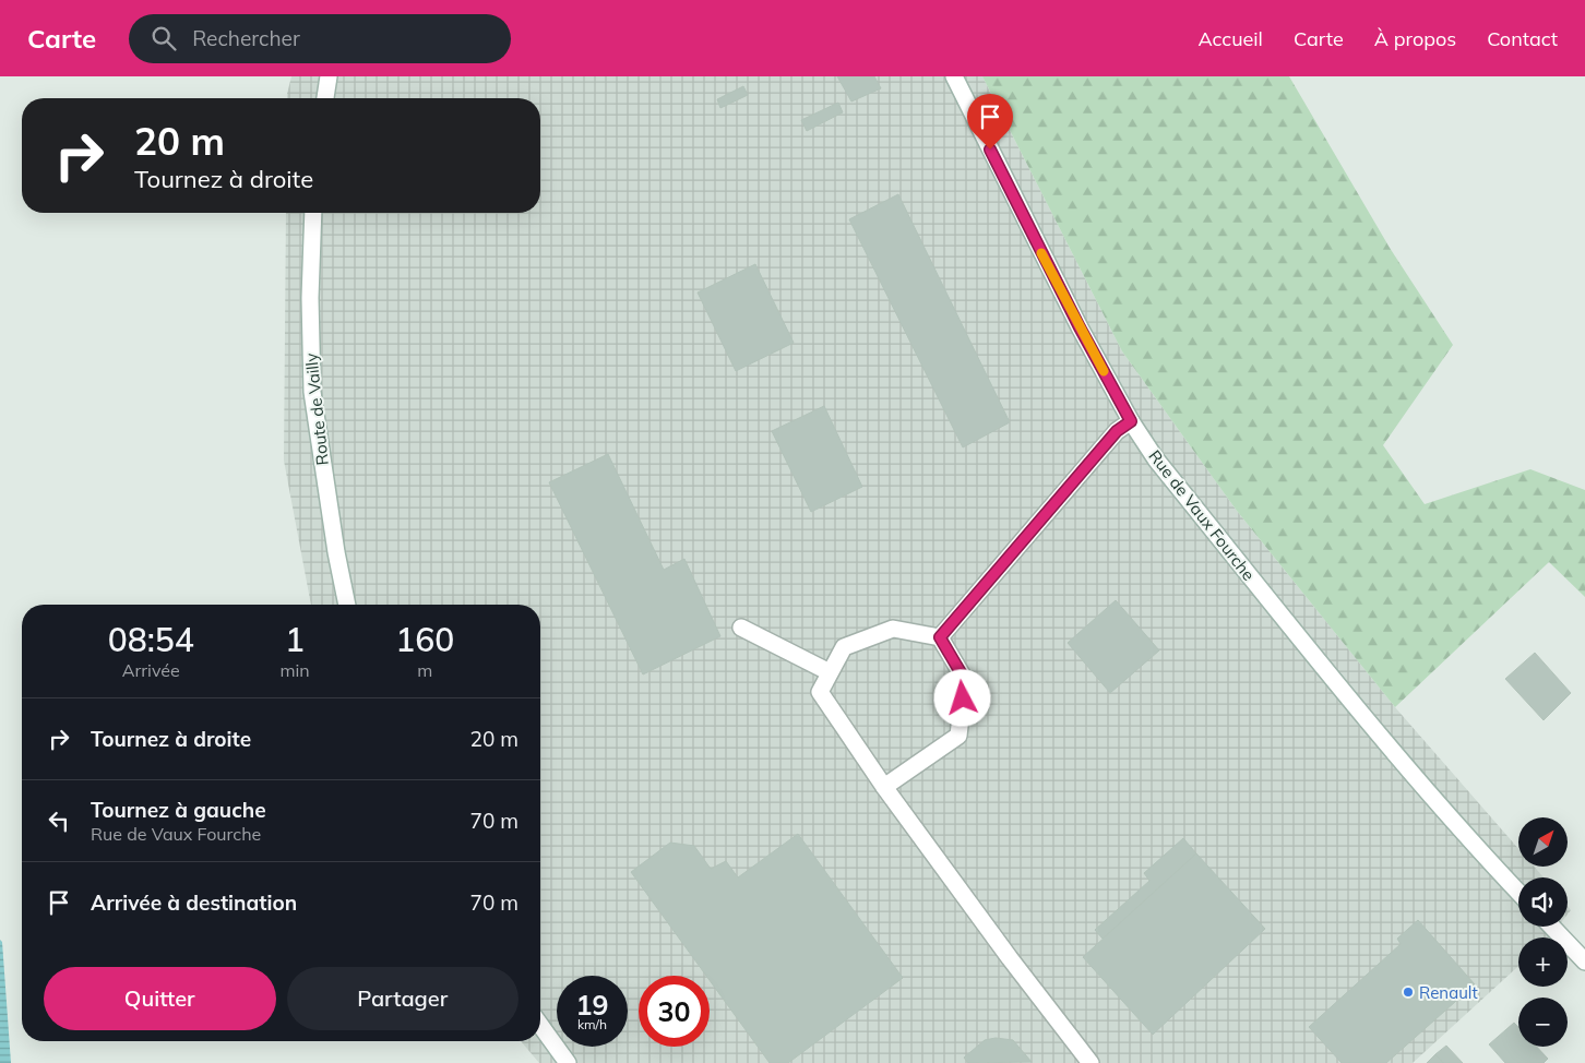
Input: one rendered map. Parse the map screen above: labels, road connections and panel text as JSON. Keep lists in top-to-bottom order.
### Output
{
  "streets": {
    "street": ["Route de Vailly", "Rue de Vaux Fourche"]
  },
  "places": ["Renault"],
  "north": "top right",
  "page": {
    "header": "Carte",
    "search": "Rechercher",
    "nav": [
      "Accueil",
      "Carte",
      "À propos",
      "Contact"
    ],
    "turn": ["20 m", "Tournez à droite"],
    "eta": [
      "08:54",
      "Arrivée",
      "1",
      "min",
      "160",
      "m"
    ],
    "list": [
      {
        "name": "Tournez à droite",
        "value": "20 m"
      },
      {
        "name": "Tournez à gauche",
        "note": "Rue de Vaux Fourche",
        "value": "70 m"
      },
      {
        "name": "Arrivée à destination",
        "value": "70 m"
      }
    ],
    "map_buttons": ["+", "−"],
    "buttons": ["Quitter", "Partager"],
    "speed": "19 km/h",
    "limit": "30"
  }
}
